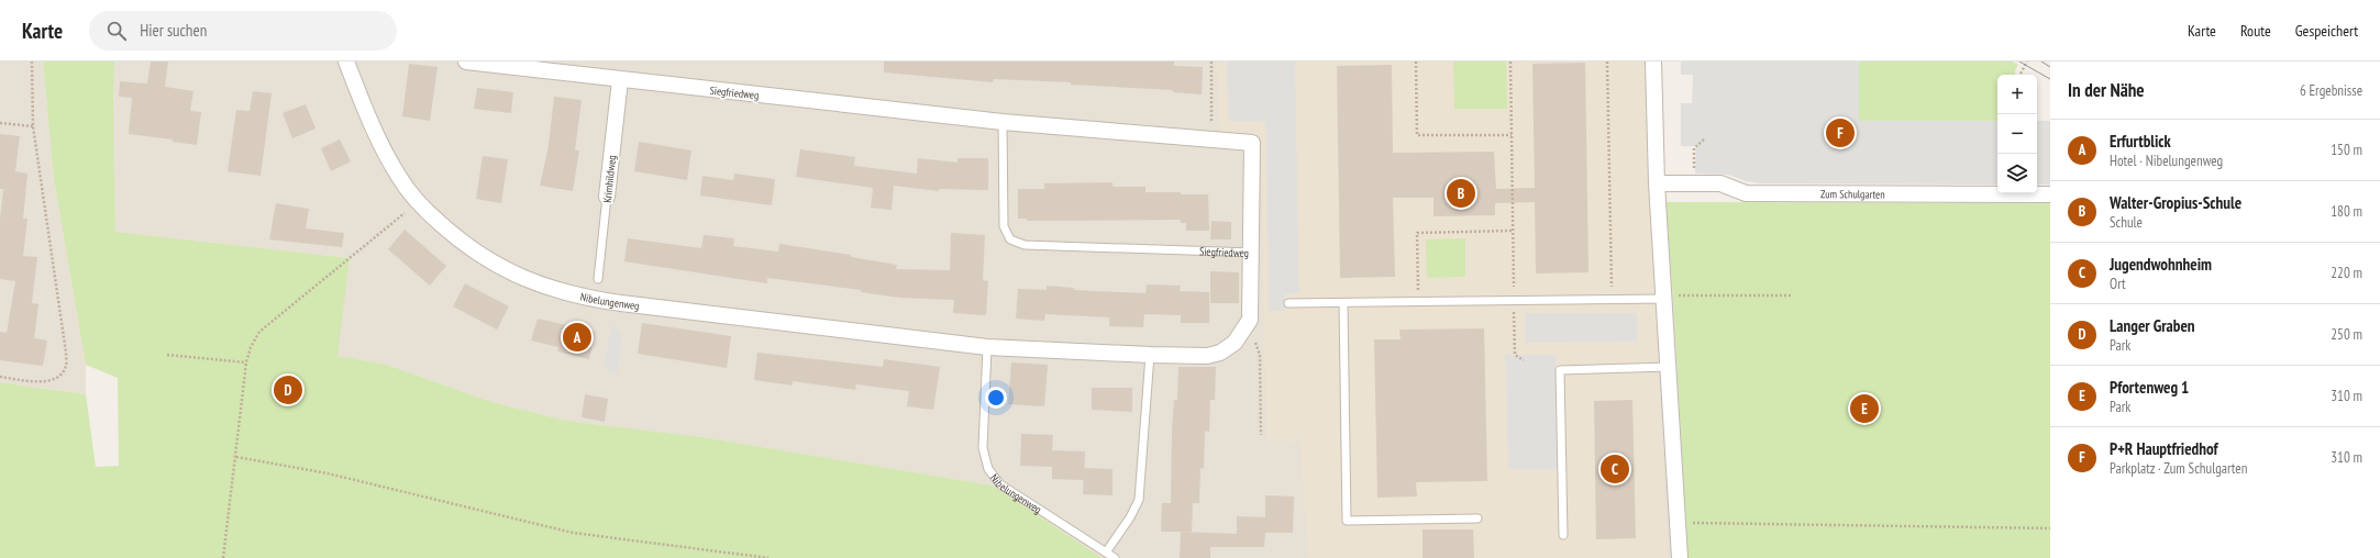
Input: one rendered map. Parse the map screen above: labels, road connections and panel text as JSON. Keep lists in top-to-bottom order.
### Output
{
  "streets": {
    "street": [
      "Siegfriedweg",
      "Krimhildweg",
      "Zum Schulgarten",
      "Nibelungenweg"
    ]
  },
  "crossings": [
    ["Siegfriedweg", "Krimhildweg"],
    ["Siegfriedweg", "Nibelungenweg"]
  ],
  "page": {
    "header": "Karte",
    "search": "Hier suchen",
    "nav": ["Karte", "Route", "Gespeichert"],
    "heading": ["In der Nähe", "6 Ergebnisse"],
    "map_buttons": ["+", "−"],
    "pins": [
      "F",
      "B",
      "A",
      "D",
      "E",
      "C"
    ],
    "list": [
      {
        "mark": "A",
        "name": "Erfurtblick",
        "note": "Hotel · Nibelungenweg",
        "value": "150 m"
      },
      {
        "mark": "B",
        "name": "Walter-Gropius-Schule",
        "note": "Schule",
        "value": "180 m"
      },
      {
        "mark": "C",
        "name": "Jugendwohnheim",
        "note": "Ort",
        "value": "220 m"
      },
      {
        "mark": "D",
        "name": "Langer Graben",
        "note": "Park",
        "value": "250 m"
      },
      {
        "mark": "E",
        "name": "Pfortenweg 1",
        "note": "Park",
        "value": "310 m"
      },
      {
        "mark": "F",
        "name": "P+R Hauptfriedhof",
        "note": "Parkplatz · Zum Schulgarten",
        "value": "310 m"
      }
    ]
  }
}
